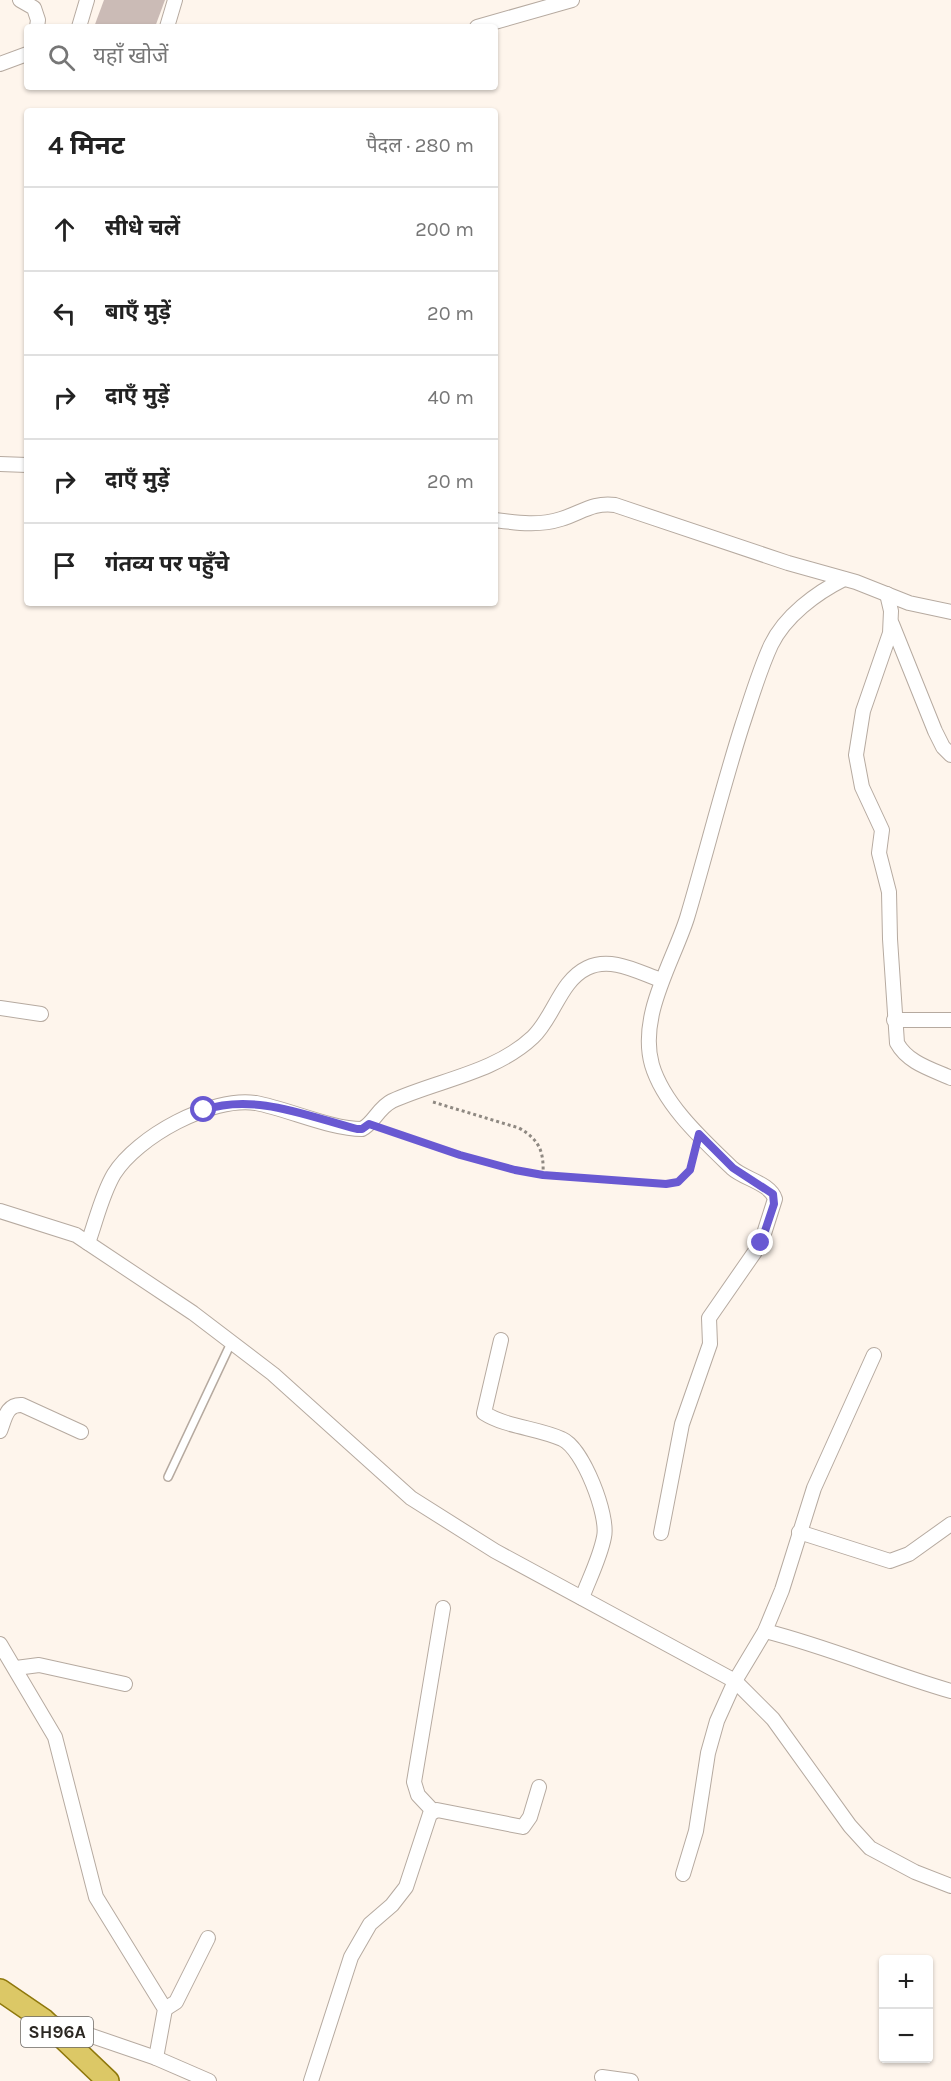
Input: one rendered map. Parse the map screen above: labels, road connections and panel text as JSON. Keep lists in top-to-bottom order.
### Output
{
  "streets": {
    "main road": ["SH96A"]
  },
  "page": {
    "search": "यहाँ खोजें",
    "heading": ["4 मिनट", "पैदल · 280 m"],
    "list": [
      ["सीधे चलें", "200 m"],
      ["बाएँ मुड़ें", "20 m"],
      ["दाएँ मुड़ें", "40 m"],
      ["दाएँ मुड़ें", "20 m"],
      "गंतव्य पर पहुँचे"
    ],
    "map_buttons": ["+", "−"]
  }
}
